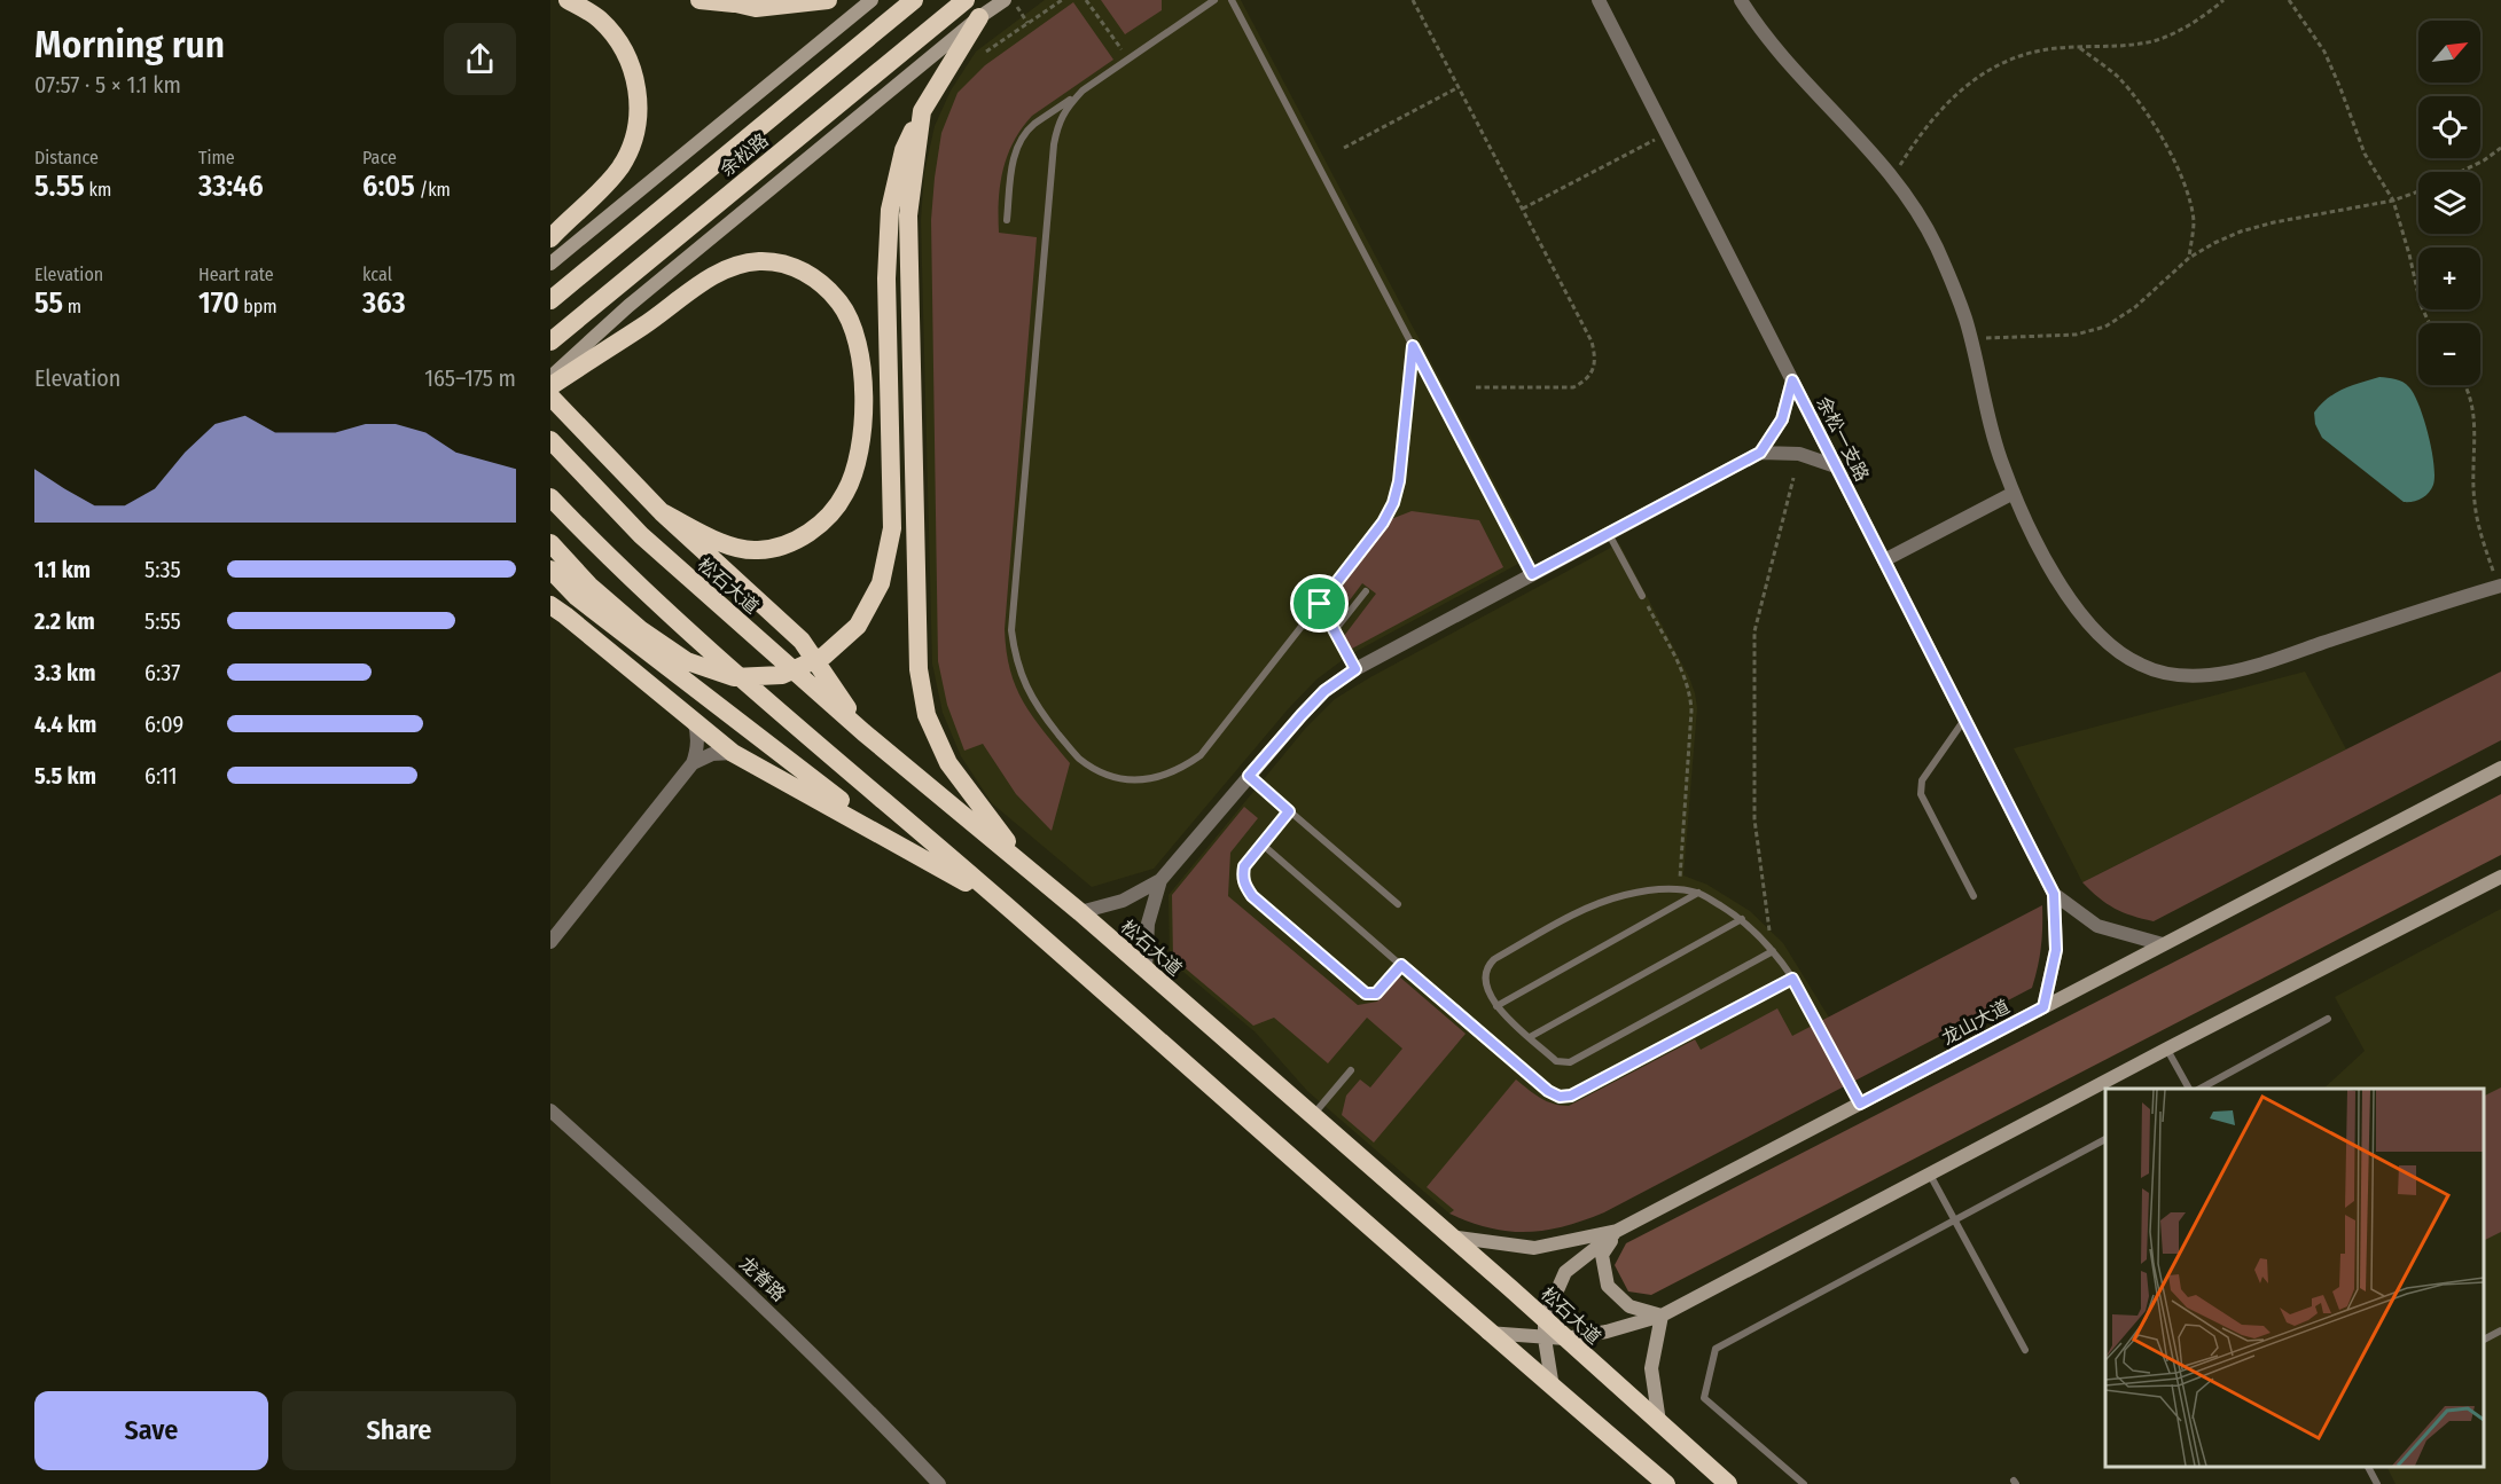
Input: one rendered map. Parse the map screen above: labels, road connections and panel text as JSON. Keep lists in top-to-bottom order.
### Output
{
  "streets": {
    "highway": ["余松路", "松石大道"],
    "main road": ["龙山大道"],
    "street": ["余松一支路", "龙脊路"]
  },
  "crossings": [
    ["松石大道", "龙山大道"]
  ],
  "north": "top right",
  "page": {
    "heading": ["Morning run", "07:57 · 5 × 1.1 km"],
    "map_buttons": ["+", "−"],
    "stats": [
      ["Distance", "5.55 km"],
      ["Time", "33:46"],
      ["Pace", "6:05 /km"],
      ["Elevation", "55 m"],
      ["Heart rate", "170 bpm"],
      ["kcal", "363"]
    ],
    "chart": ["Elevation", "165–175 m"],
    "list": [
      {
        "name": "1.1 km",
        "note": "5:35"
      },
      {
        "name": "2.2 km",
        "note": "5:55"
      },
      {
        "name": "3.3 km",
        "note": "6:37"
      },
      {
        "name": "4.4 km",
        "note": "6:09"
      },
      {
        "name": "5.5 km",
        "note": "6:11"
      }
    ],
    "buttons": ["Save", "Share"]
  }
}
